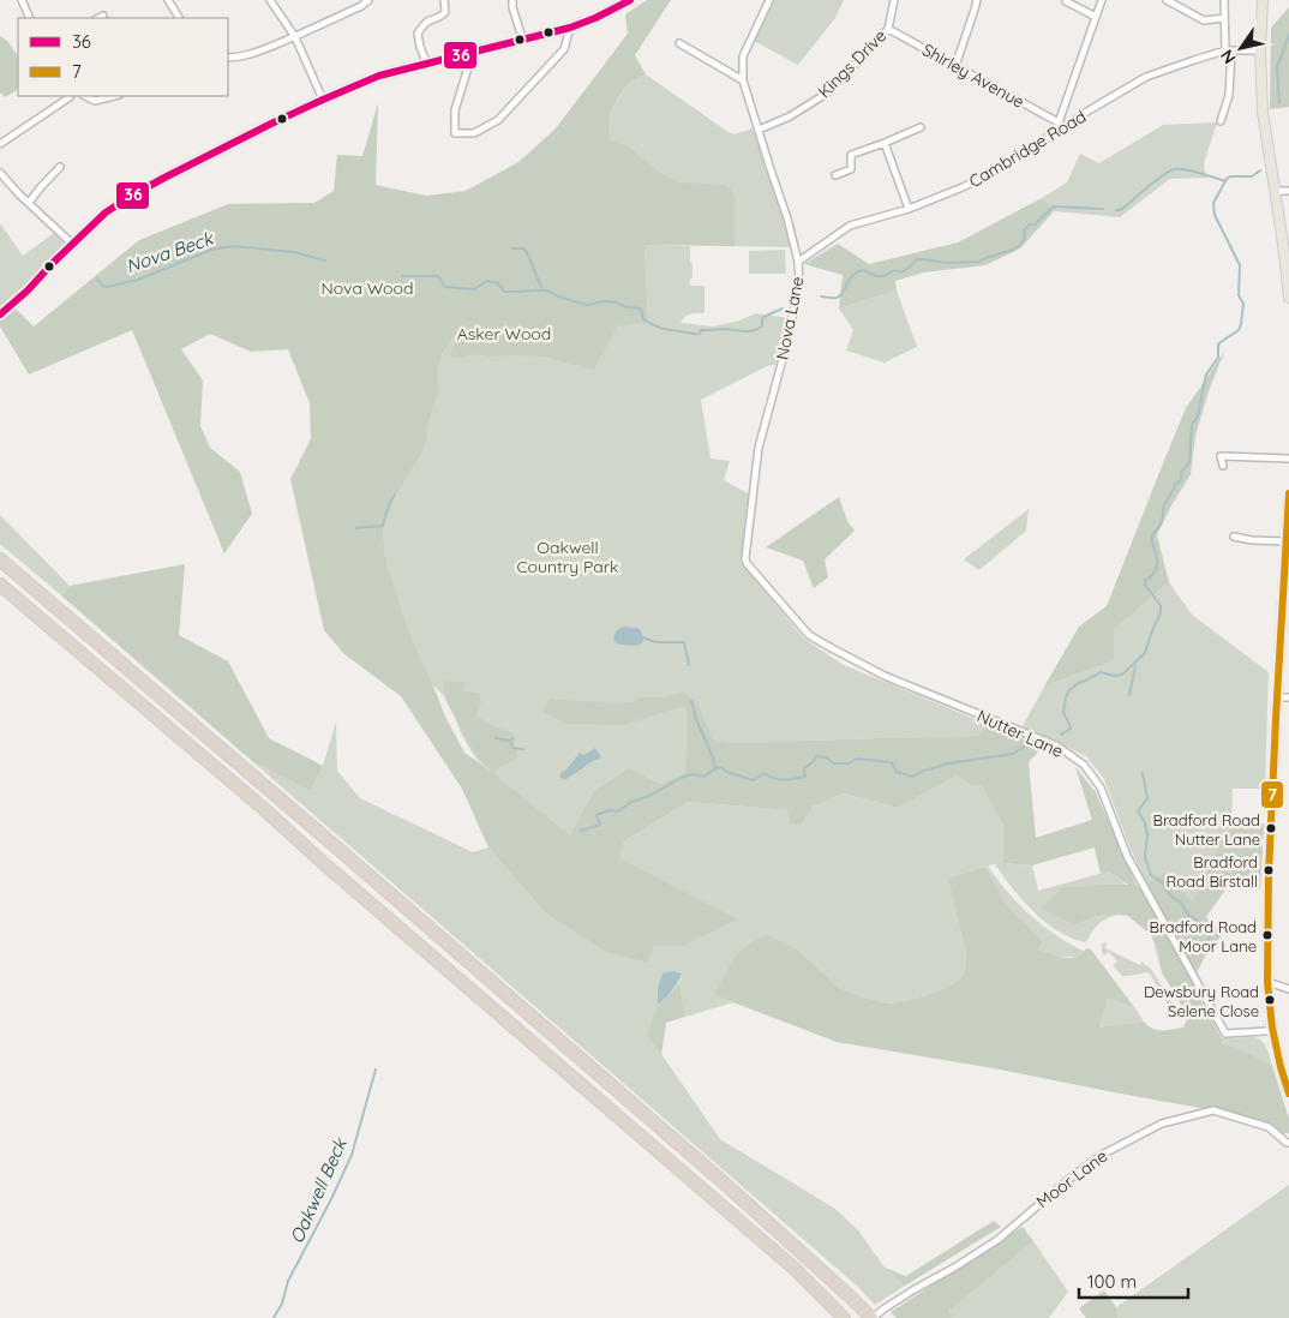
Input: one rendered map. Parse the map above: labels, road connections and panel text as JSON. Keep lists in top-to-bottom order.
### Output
{
  "streets": {
    "street": [
      "Kings Drive",
      "Shirley Avenue",
      "Cambridge Road",
      "Nova Lane",
      "Nutter Lane",
      "Moor Lane"
    ]
  },
  "crossings": [
    ["Kings Drive", "Shirley Avenue"],
    ["Kings Drive", "Nova Lane"],
    ["Shirley Avenue", "Cambridge Road"],
    ["Cambridge Road", "Nova Lane"],
    ["Nova Lane", "Nutter Lane"]
  ],
  "water": ["Nova Beck", "Oakwell Beck"],
  "parks": ["Nova Wood", "Asker Wood", "Oakwell Country Park"],
  "places": [
    "Bradford Road Nutter Lane",
    "Bradford Road Birstall",
    "Bradford Road Moor Lane",
    "Dewsbury Road Selene Close"
  ],
  "lines": ["transit line 36", "transit line 7"],
  "legend": ["36", "7"],
  "scale_bar": "100 m",
  "north": "bottom left"
}
